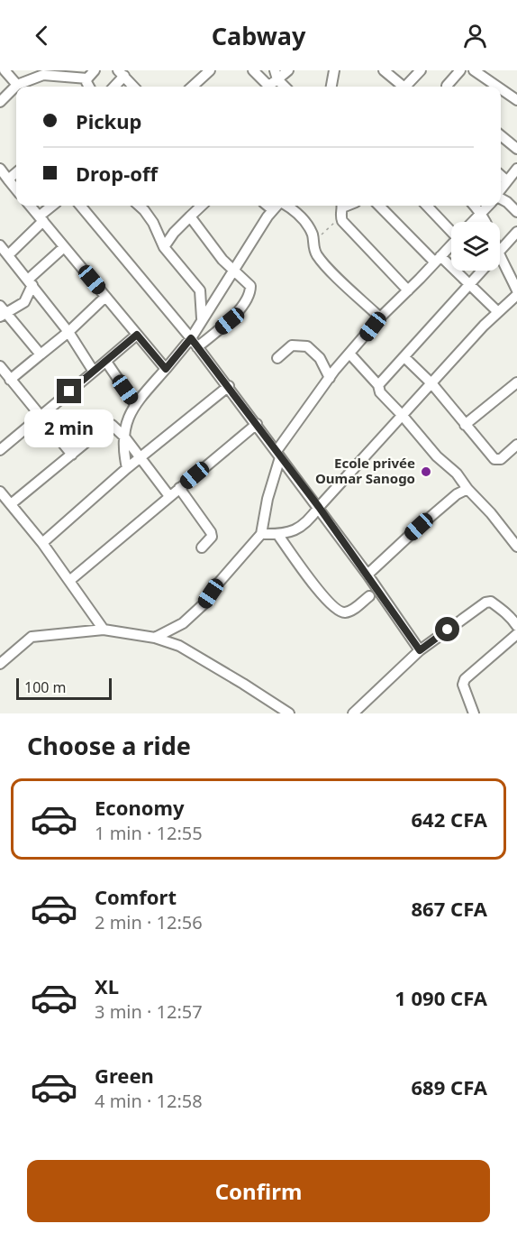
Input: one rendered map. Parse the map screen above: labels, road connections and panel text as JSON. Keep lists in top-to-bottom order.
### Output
{
  "places": ["Ecole privée Oumar Sanogo"],
  "scale_bar": "100 m",
  "page": {
    "header": "Cabway",
    "banner": ["Pickup", "Drop-off"],
    "bubble": "2 min",
    "scale": "100 m",
    "heading": "Choose a ride",
    "list": [
      {
        "name": "Economy",
        "note": "1 min · 12:55",
        "value": "642 CFA"
      },
      {
        "name": "Comfort",
        "note": "2 min · 12:56",
        "value": "867 CFA"
      },
      {
        "name": "XL",
        "note": "3 min · 12:57",
        "value": "1 090 CFA"
      },
      {
        "name": "Green",
        "note": "4 min · 12:58",
        "value": "689 CFA"
      }
    ],
    "buttons": "Confirm"
  }
}
